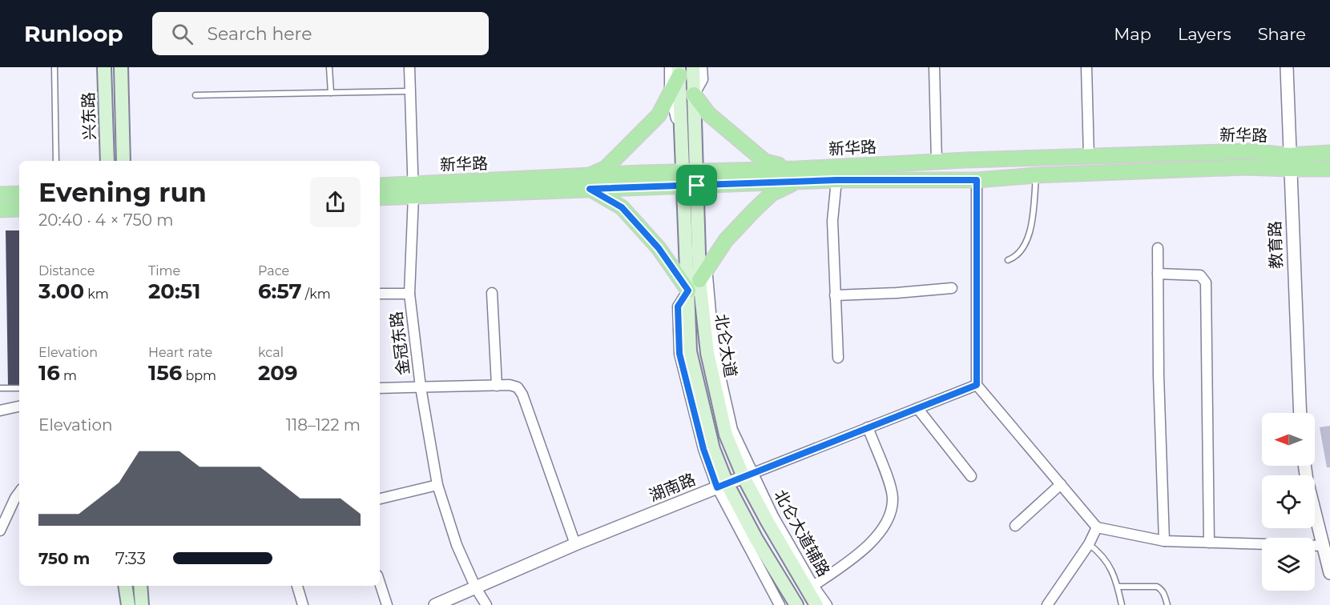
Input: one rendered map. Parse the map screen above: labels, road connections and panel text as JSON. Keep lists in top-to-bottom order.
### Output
{
  "streets": {
    "main road": ["兴东路", "新华路", "北仑大道"],
    "street": [
      "教育路",
      "金冠东路",
      "湖南路",
      "北仑大道辅路"
    ]
  },
  "crossings": [
    ["新华路", "教育路"],
    ["新华路", "金冠东路"],
    ["新华路", "北仑大道"],
    ["金冠东路", "湖南路"],
    ["北仑大道", "湖南路"],
    ["北仑大道", "北仑大道辅路"]
  ],
  "north": "left",
  "page": {
    "header": "Runloop",
    "search": "Search here",
    "nav": ["Map", "Layers", "Share"],
    "heading": ["Evening run", "20:40 · 4 × 750 m"],
    "stats": [
      ["Distance", "3.00 km"],
      ["Time", "20:51"],
      ["Pace", "6:57 /km"],
      ["Elevation", "16 m"],
      ["Heart rate", "156 bpm"],
      ["kcal", "209"]
    ],
    "chart": ["Elevation", "118–122 m"],
    "list": [
      {
        "name": "750 m",
        "note": "7:33"
      }
    ]
  }
}
